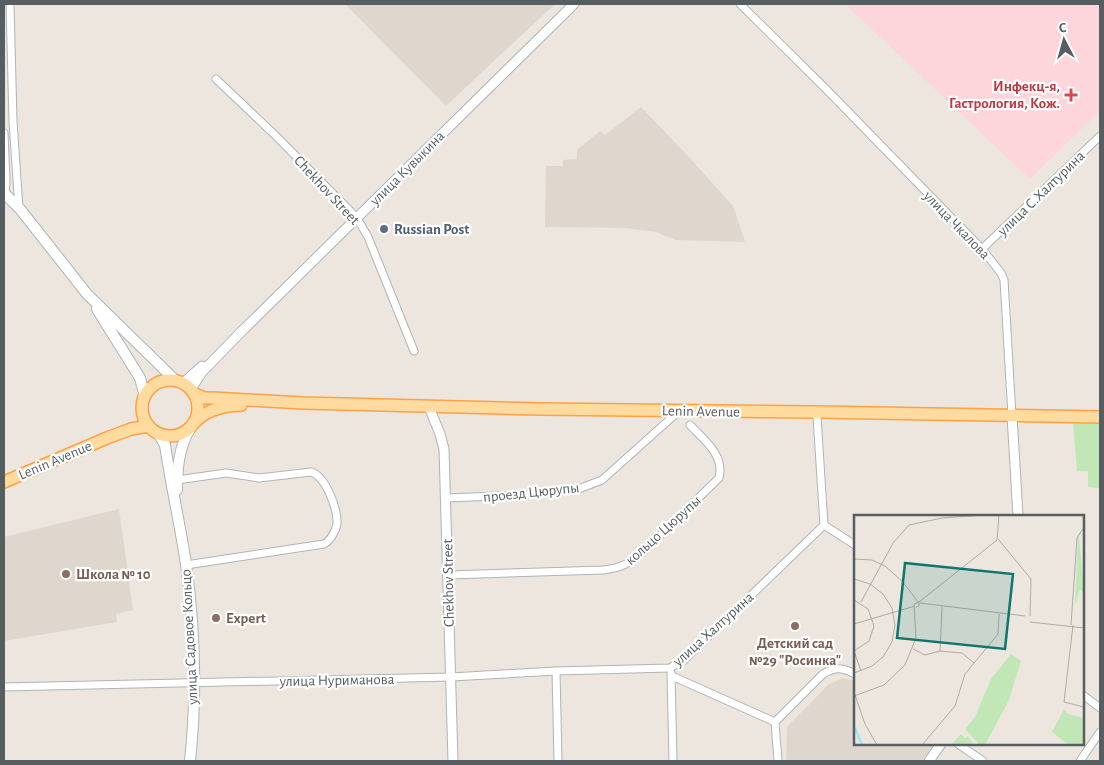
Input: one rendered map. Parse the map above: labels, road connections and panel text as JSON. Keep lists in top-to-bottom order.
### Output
{
  "streets": {
    "main road": ["Lenin Avenue", "улица Садовое Кольцо"],
    "street": [
      "улица Кувыкина",
      "Chekhov Street",
      "улица С.Халтурина",
      "улица Чкалова",
      "проезд Цюрупы",
      "кольцо Цюрупы",
      "улица Халтурина",
      "улица Нуриманова"
    ]
  },
  "crossings": [
    ["улица Кувыкина", "Chekhov Street"],
    ["улица Кувыкина", "Lenin Avenue"],
    ["улица Кувыкина", "улица Садовое Кольцо"],
    ["Chekhov Street", "Lenin Avenue"],
    ["Chekhov Street", "проезд Цюрупы"],
    ["Chekhov Street", "кольцо Цюрупы"],
    ["Chekhov Street", "улица Нуриманова"],
    ["улица С.Халтурина", "улица Чкалова"],
    ["улица Чкалова", "Lenin Avenue"],
    ["Lenin Avenue", "проезд Цюрупы"],
    ["Lenin Avenue", "улица Садовое Кольцо"],
    ["улица Халтурина", "улица Нуриманова"],
    ["улица Садовое Кольцо", "улица Нуриманова"]
  ],
  "places": {
    "health": ["Инфекц-я, Гастрология, Кож."],
    "other": [
      "Russian Post",
      "Школа № 10",
      "Expert",
      "Детский сад №29 \"Росинка\""
    ]
  },
  "north": "top"
}
